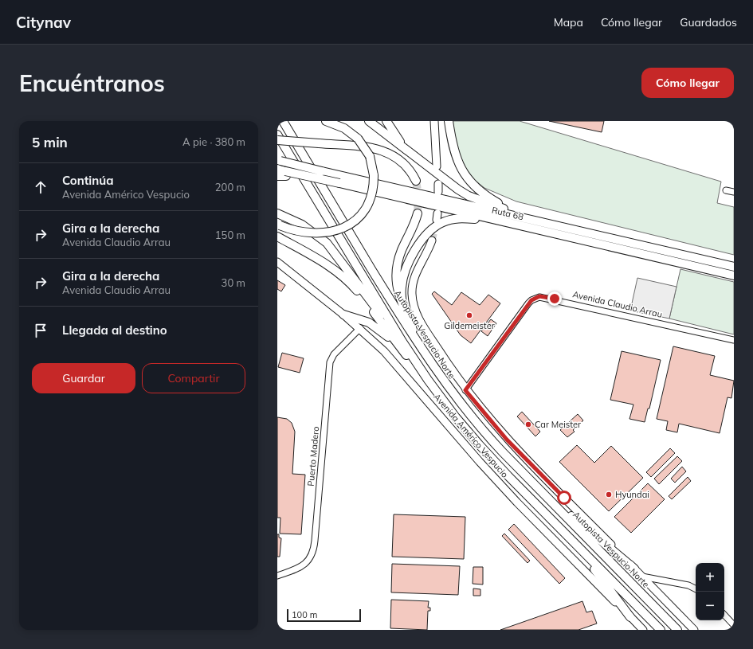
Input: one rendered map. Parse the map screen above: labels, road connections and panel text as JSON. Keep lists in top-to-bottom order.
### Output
{
  "streets": {
    "highway": ["Ruta 68", "Autopista Vespucio Norte"],
    "main road": ["Avenida Américo Vespucio"],
    "street": ["Avenida Claudio Arrau", "Puerto Madero"]
  },
  "crossings": [
    ["Avenida Américo Vespucio", "Puerto Madero"]
  ],
  "places": ["Gildemeister", "Car Meister", "Hyundai"],
  "scale_bar": "100 m",
  "page": {
    "header": "Citynav",
    "nav": ["Mapa", "Cómo llegar", "Guardados"],
    "buttons": [
      "Cómo llegar",
      ["Guardar", "Compartir"]
    ],
    "title": "Encuéntranos",
    "heading": ["5 min", "A pie · 380 m"],
    "list": [
      ["Continúa", "Avenida Américo Vespucio", "200 m"],
      ["Gira a la derecha", "Avenida Claudio Arrau", "150 m"],
      ["Gira a la derecha", "Avenida Claudio Arrau", "30 m"],
      "Llegada al destino"
    ],
    "map_buttons": ["+", "−"],
    "scale": "100 m"
  }
}
